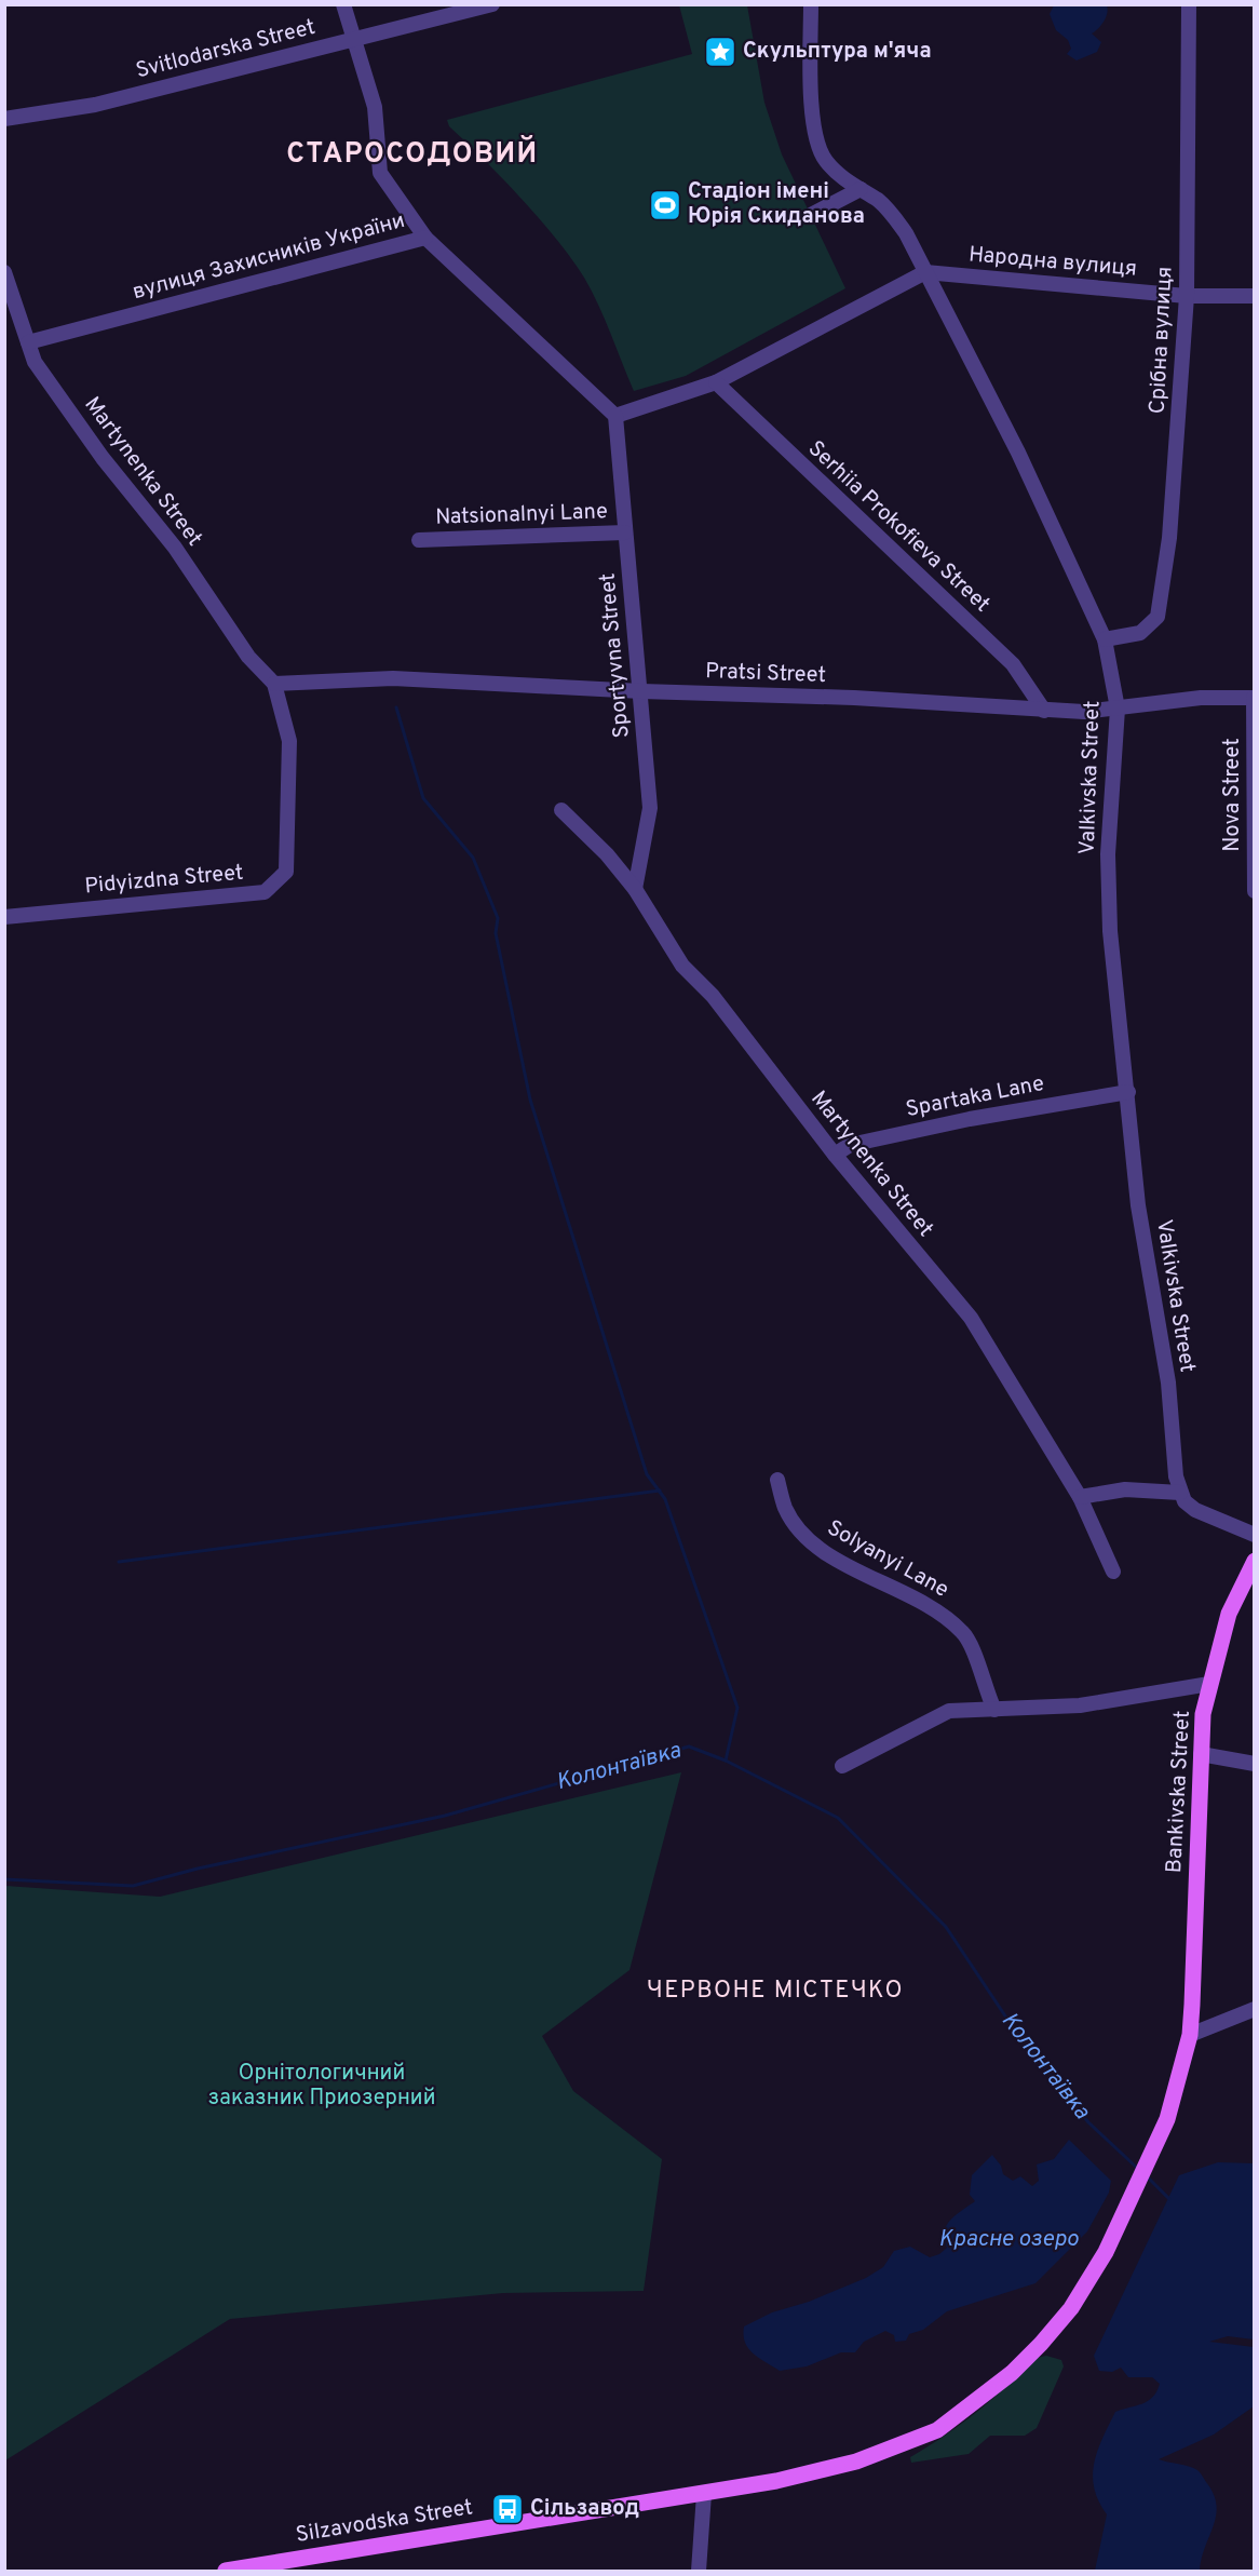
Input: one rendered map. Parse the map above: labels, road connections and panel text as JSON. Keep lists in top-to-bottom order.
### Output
{
  "streets": {
    "main road": ["Bankivska Street", "Silzavodska Street"],
    "street": [
      "Svitlodarska Street",
      "вулиця Захисників України",
      "Народна вулиця",
      "Срібна вулиця",
      "Martynenka Street",
      "Natsionalnyi Lane",
      "Serhiia Prokofieva Street",
      "Sportyvna Street",
      "Pratsi Street",
      "Valkivska Street",
      "Nova Street",
      "Pidyizdna Street",
      "Spartaka Lane",
      "Solyanyi Lane"
    ]
  },
  "crossings": [
    ["вулиця Захисників України", "Martynenka Street"],
    ["вулиця Захисників України", "Sportyvna Street"],
    ["Народна вулиця", "Срібна вулиця"],
    ["Народна вулиця", "Valkivska Street"],
    ["Срібна вулиця", "Valkivska Street"],
    ["Martynenka Street", "Sportyvna Street"],
    ["Martynenka Street", "Pratsi Street"],
    ["Martynenka Street", "Pidyizdna Street"],
    ["Martynenka Street", "Spartaka Lane"],
    ["Natsionalnyi Lane", "Sportyvna Street"],
    ["Serhiia Prokofieva Street", "Pratsi Street"],
    ["Sportyvna Street", "Pratsi Street"],
    ["Pratsi Street", "Valkivska Street"],
    ["Pratsi Street", "Nova Street"],
    ["Pratsi Street", "Pidyizdna Street"],
    ["Valkivska Street", "Spartaka Lane"],
    ["Bankivska Street", "Silzavodska Street"]
  ],
  "districts": ["СТАРОСОДОВИЙ", "ЧЕРВОНЕ МІСТЕЧКО"],
  "water": ["Колонтаївка", "Красне озеро"],
  "parks": ["Орнiтологичний заказник Приозерний"],
  "places": {
    "place": ["Скульптура м'яча"],
    "sports": ["Стадiон імені Юрія Скиданова"],
    "bus stop": ["Сільзавод"]
  }
}
